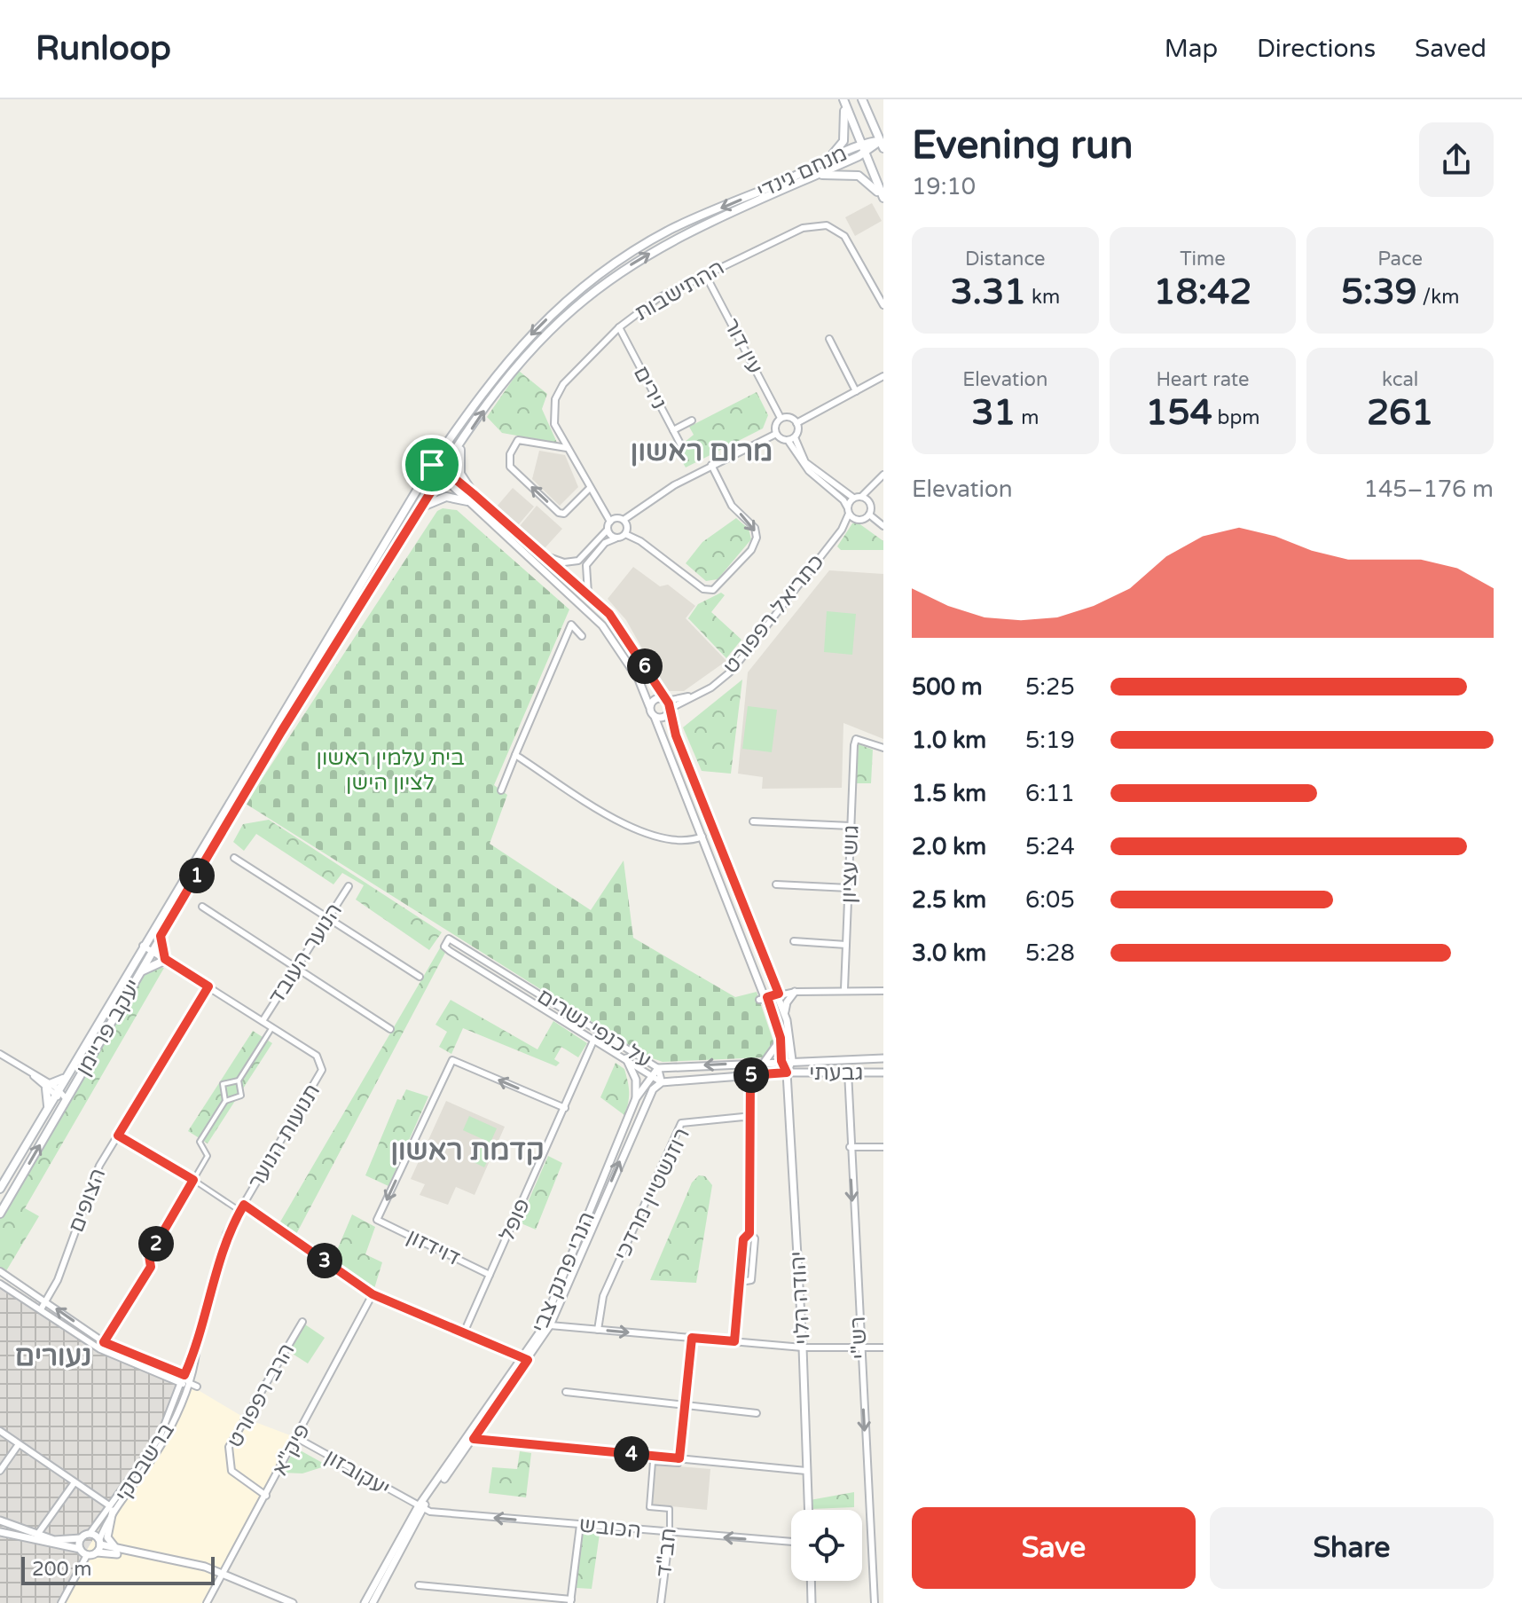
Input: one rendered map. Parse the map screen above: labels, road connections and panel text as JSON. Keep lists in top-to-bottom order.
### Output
{
  "streets": {
    "main road": ["מנחם גינדי", "יעקב פריימן"],
    "street": [
      "ההתישבות",
      "עין דור",
      "נירים",
      "כתריאל רפפורט",
      "גוש עציון",
      "הנוער העובד",
      "על כנפי נשרים",
      "גבעתי",
      "תנועות הנוער",
      "רוזנשטיין מרדכי",
      "הצופים",
      "פופל",
      "דוידזון",
      "הנרי פרנק צבי",
      "יהודה הלוי",
      "רש\"י",
      "הרב רפפורט",
      "פיק\"א",
      "ברשבסקי",
      "יעקובזון",
      "הכובש",
      "חב\"ד"
    ]
  },
  "crossings": [
    ["מנחם גינדי", "יעקב פריימן"],
    ["ההתישבות", "עין דור"],
    ["ההתישבות", "נירים"],
    ["הנוער העובד", "תנועות הנוער"],
    ["יעקב פריימן", "תנועות הנוער"],
    ["על כנפי נשרים", "גבעתי"],
    ["על כנפי נשרים", "פופל"],
    ["על כנפי נשרים", "הנרי פרנק צבי"],
    ["גבעתי", "הנרי פרנק צבי"],
    ["גבעתי", "יהודה הלוי"],
    ["גבעתי", "רש\"י"],
    ["תנועות הנוער", "הצופים"],
    ["תנועות הנוער", "ברשבסקי"],
    ["פופל", "דוידזון"],
    ["הנרי פרנק צבי", "יעקובזון"],
    ["הרב רפפורט", "פיק\"א"],
    ["פיק\"א", "יעקובזון"],
    ["הכובש", "חב\"ד"]
  ],
  "one_way": ["רש\"י", "הכובש"],
  "districts": ["מרום ראשון", "קדמת ראשון", "נעורים"],
  "parks": ["בית עלמין ראשון לציון הישן"],
  "scale_bar": "200 m",
  "page": {
    "header": "Runloop",
    "nav": ["Map", "Directions", "Saved"],
    "heading": ["Evening run", "19:10"],
    "stats": [
      ["Distance", "3.31 km"],
      ["Time", "18:42"],
      ["Pace", "5:39 /km"],
      ["Elevation", "31 m"],
      ["Heart rate", "154 bpm"],
      ["kcal", "261"]
    ],
    "chart": ["Elevation", "145–176 m"],
    "pins": [
      "6",
      "1",
      "5",
      "2",
      "3",
      "4"
    ],
    "list": [
      {
        "name": "500 m",
        "note": "5:25"
      },
      {
        "name": "1.0 km",
        "note": "5:19"
      },
      {
        "name": "1.5 km",
        "note": "6:11"
      },
      {
        "name": "2.0 km",
        "note": "5:24"
      },
      {
        "name": "2.5 km",
        "note": "6:05"
      },
      {
        "name": "3.0 km",
        "note": "5:28"
      }
    ],
    "buttons": ["Save", "Share"],
    "scale": "200 m"
  }
}
